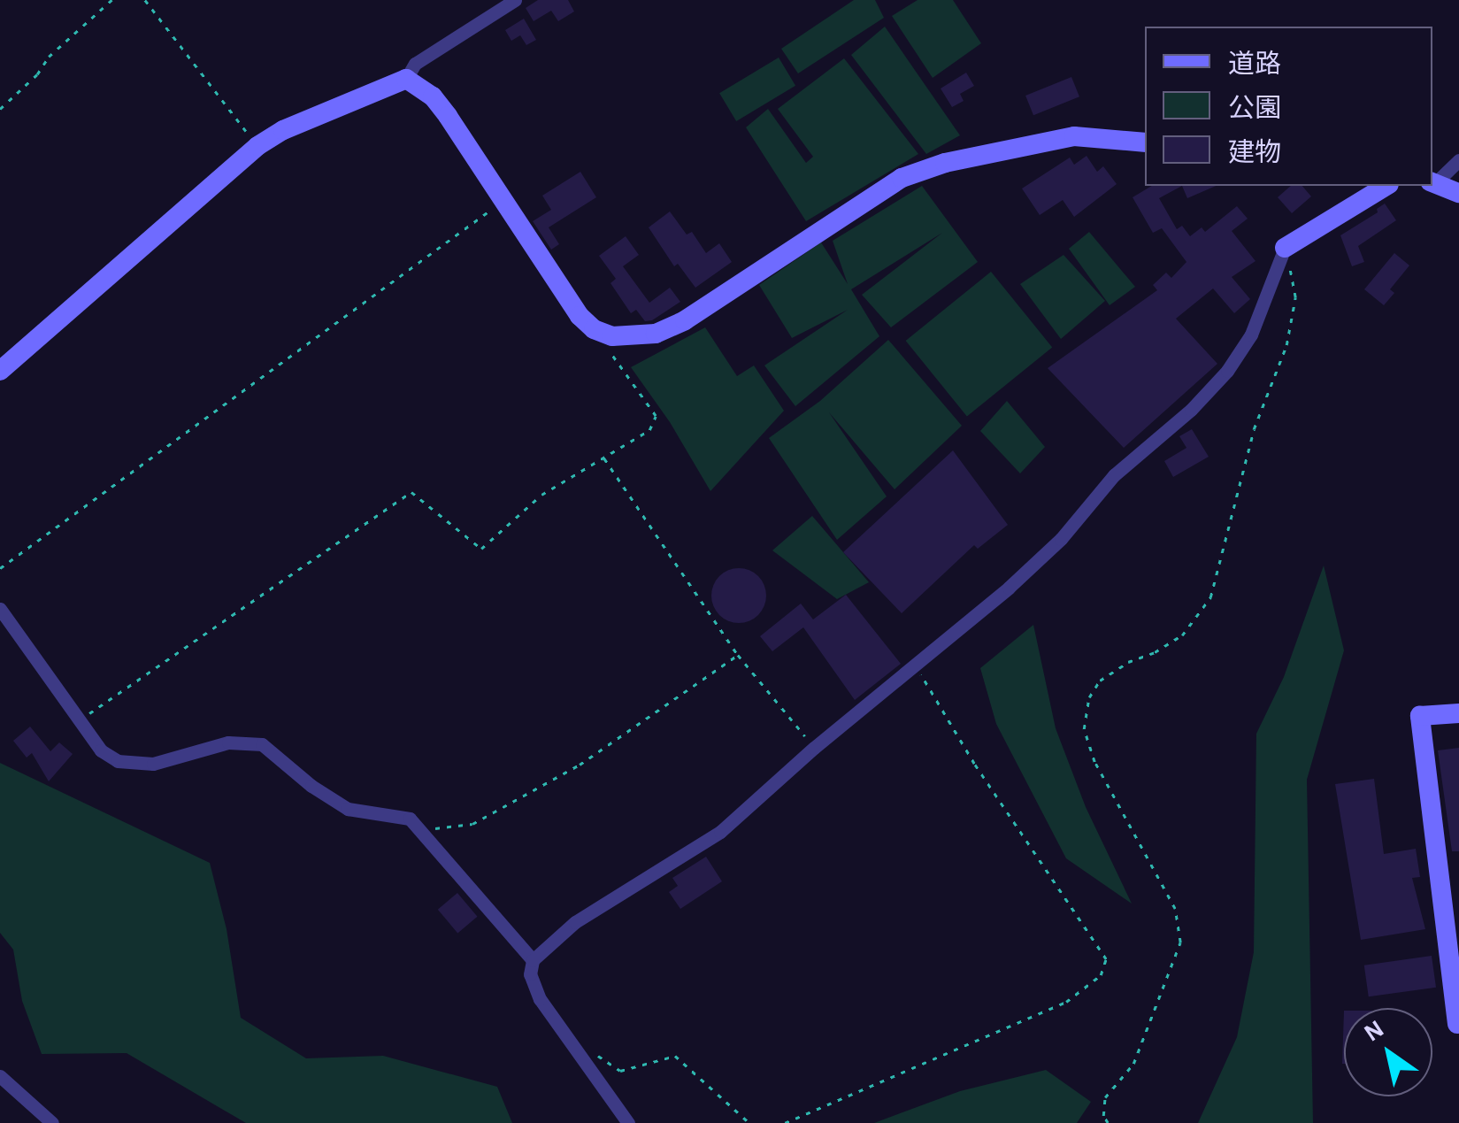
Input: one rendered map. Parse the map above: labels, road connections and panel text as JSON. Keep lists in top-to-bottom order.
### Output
{
  "legend": ["道路", "公園", "建物"],
  "north": "top left"
}
